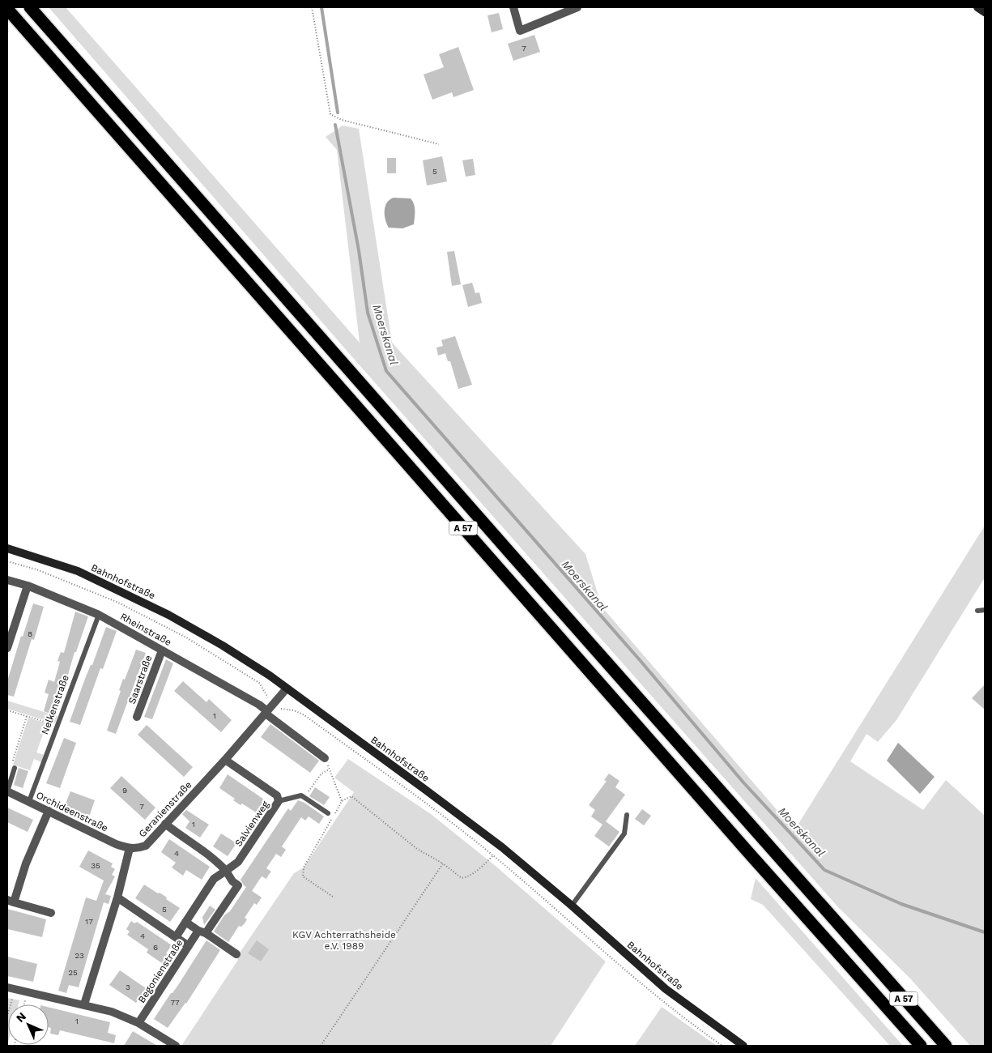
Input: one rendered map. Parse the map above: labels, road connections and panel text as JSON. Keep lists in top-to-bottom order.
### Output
{
  "streets": {
    "highway": ["A 57"],
    "main road": ["Bahnhofstraße"],
    "street": [
      "Rheinstraße",
      "Saarstraße",
      "Geranienstraße",
      "Orchideenstraße",
      "Salvienweg",
      "Begonienstraße"
    ],
    "lane": ["Nelkenstraße"]
  },
  "crossings": [
    ["Bahnhofstraße", "Geranienstraße"],
    ["Rheinstraße", "Saarstraße"],
    ["Rheinstraße", "Nelkenstraße"],
    ["Rheinstraße", "Geranienstraße"],
    ["Nelkenstraße", "Orchideenstraße"],
    ["Geranienstraße", "Orchideenstraße"],
    ["Geranienstraße", "Salvienweg"]
  ],
  "water": ["Moerskanal"],
  "parks": ["KGV Achterrathsheide e.V. 1989"],
  "house_numbers": [
    "7",
    "5",
    "8",
    "1",
    "9",
    "7",
    "1",
    "4",
    "35",
    "5",
    "17",
    "4",
    "6",
    "23",
    "25",
    "3",
    "77",
    "1"
  ],
  "north": "top left"
}
